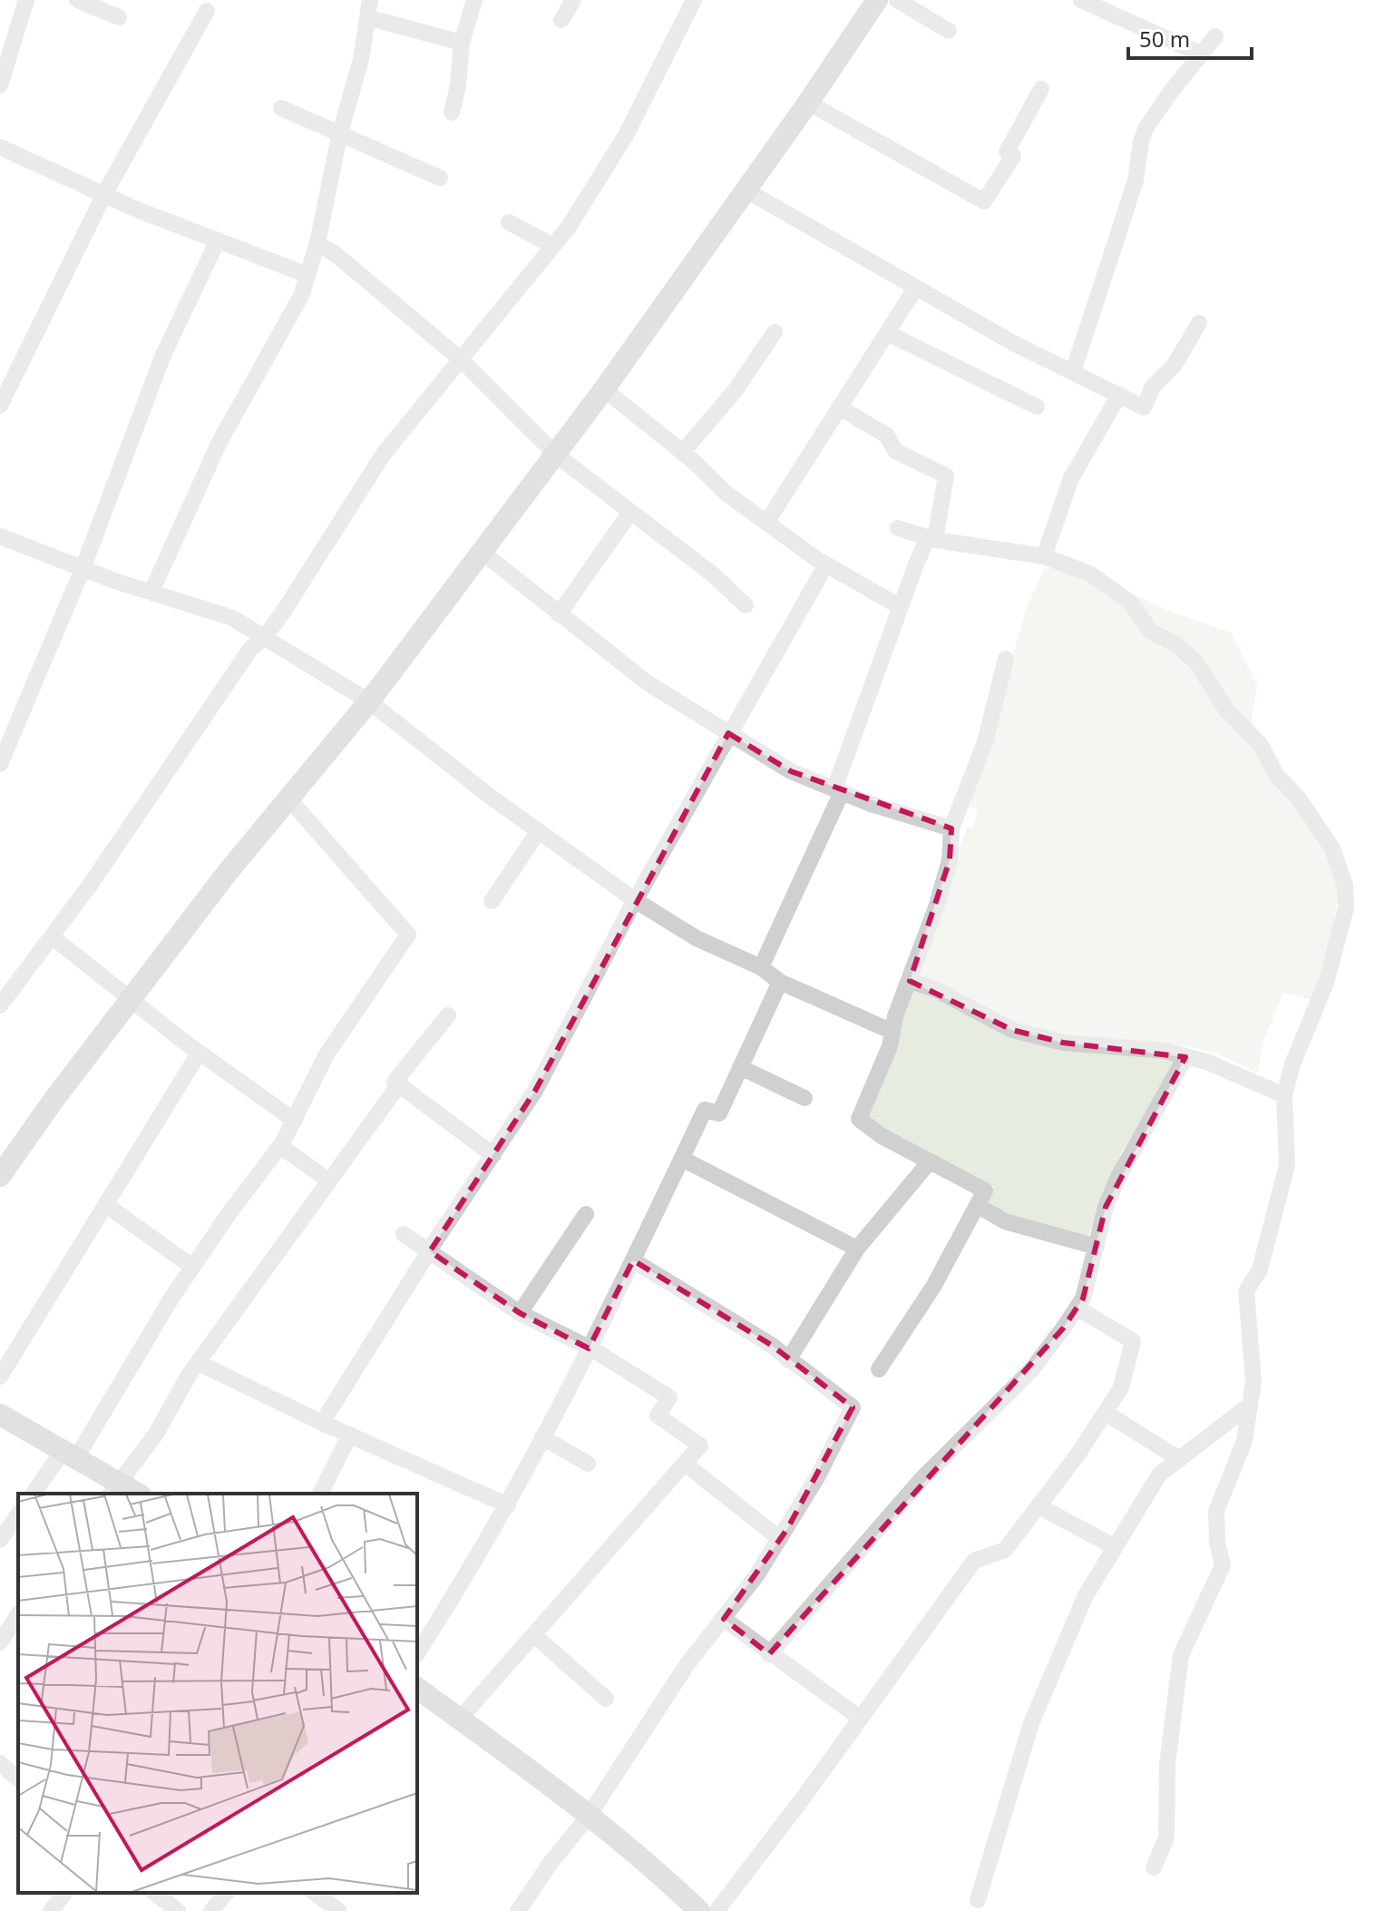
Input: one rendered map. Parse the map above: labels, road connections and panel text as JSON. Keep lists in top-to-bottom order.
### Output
{
  "scale_bar": "50 m"
}
